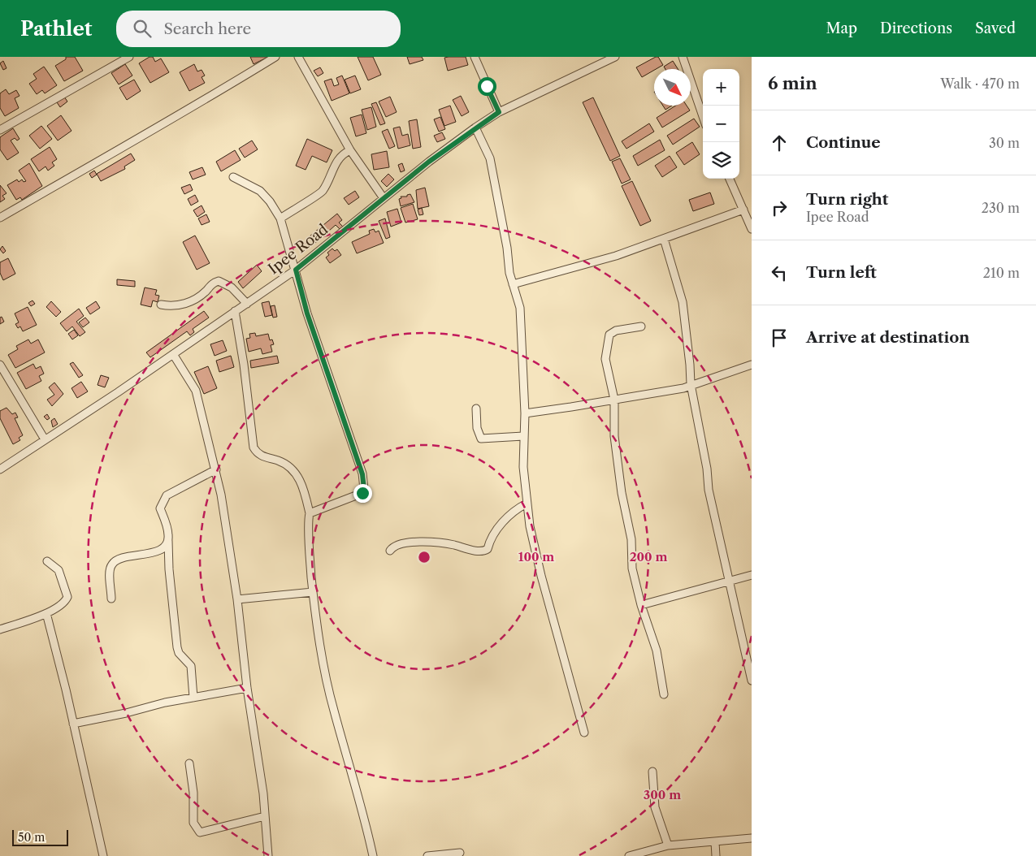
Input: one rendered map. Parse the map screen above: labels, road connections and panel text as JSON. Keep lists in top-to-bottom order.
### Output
{
  "streets": {
    "street": ["Ipee Road"]
  },
  "scale_bar": "50 m",
  "north": "bottom right",
  "page": {
    "header": "Pathlet",
    "search": "Search here",
    "nav": ["Map", "Directions", "Saved"],
    "heading": ["6 min", "Walk · 470 m"],
    "map_buttons": ["+", "−"],
    "list": [
      ["Continue", "30 m"],
      ["Turn right", "Ipee Road", "230 m"],
      ["Turn left", "210 m"],
      "Arrive at destination"
    ],
    "scale": "50 m"
  },
  "rings": ["100 m", "200 m", "300 m"]
}
